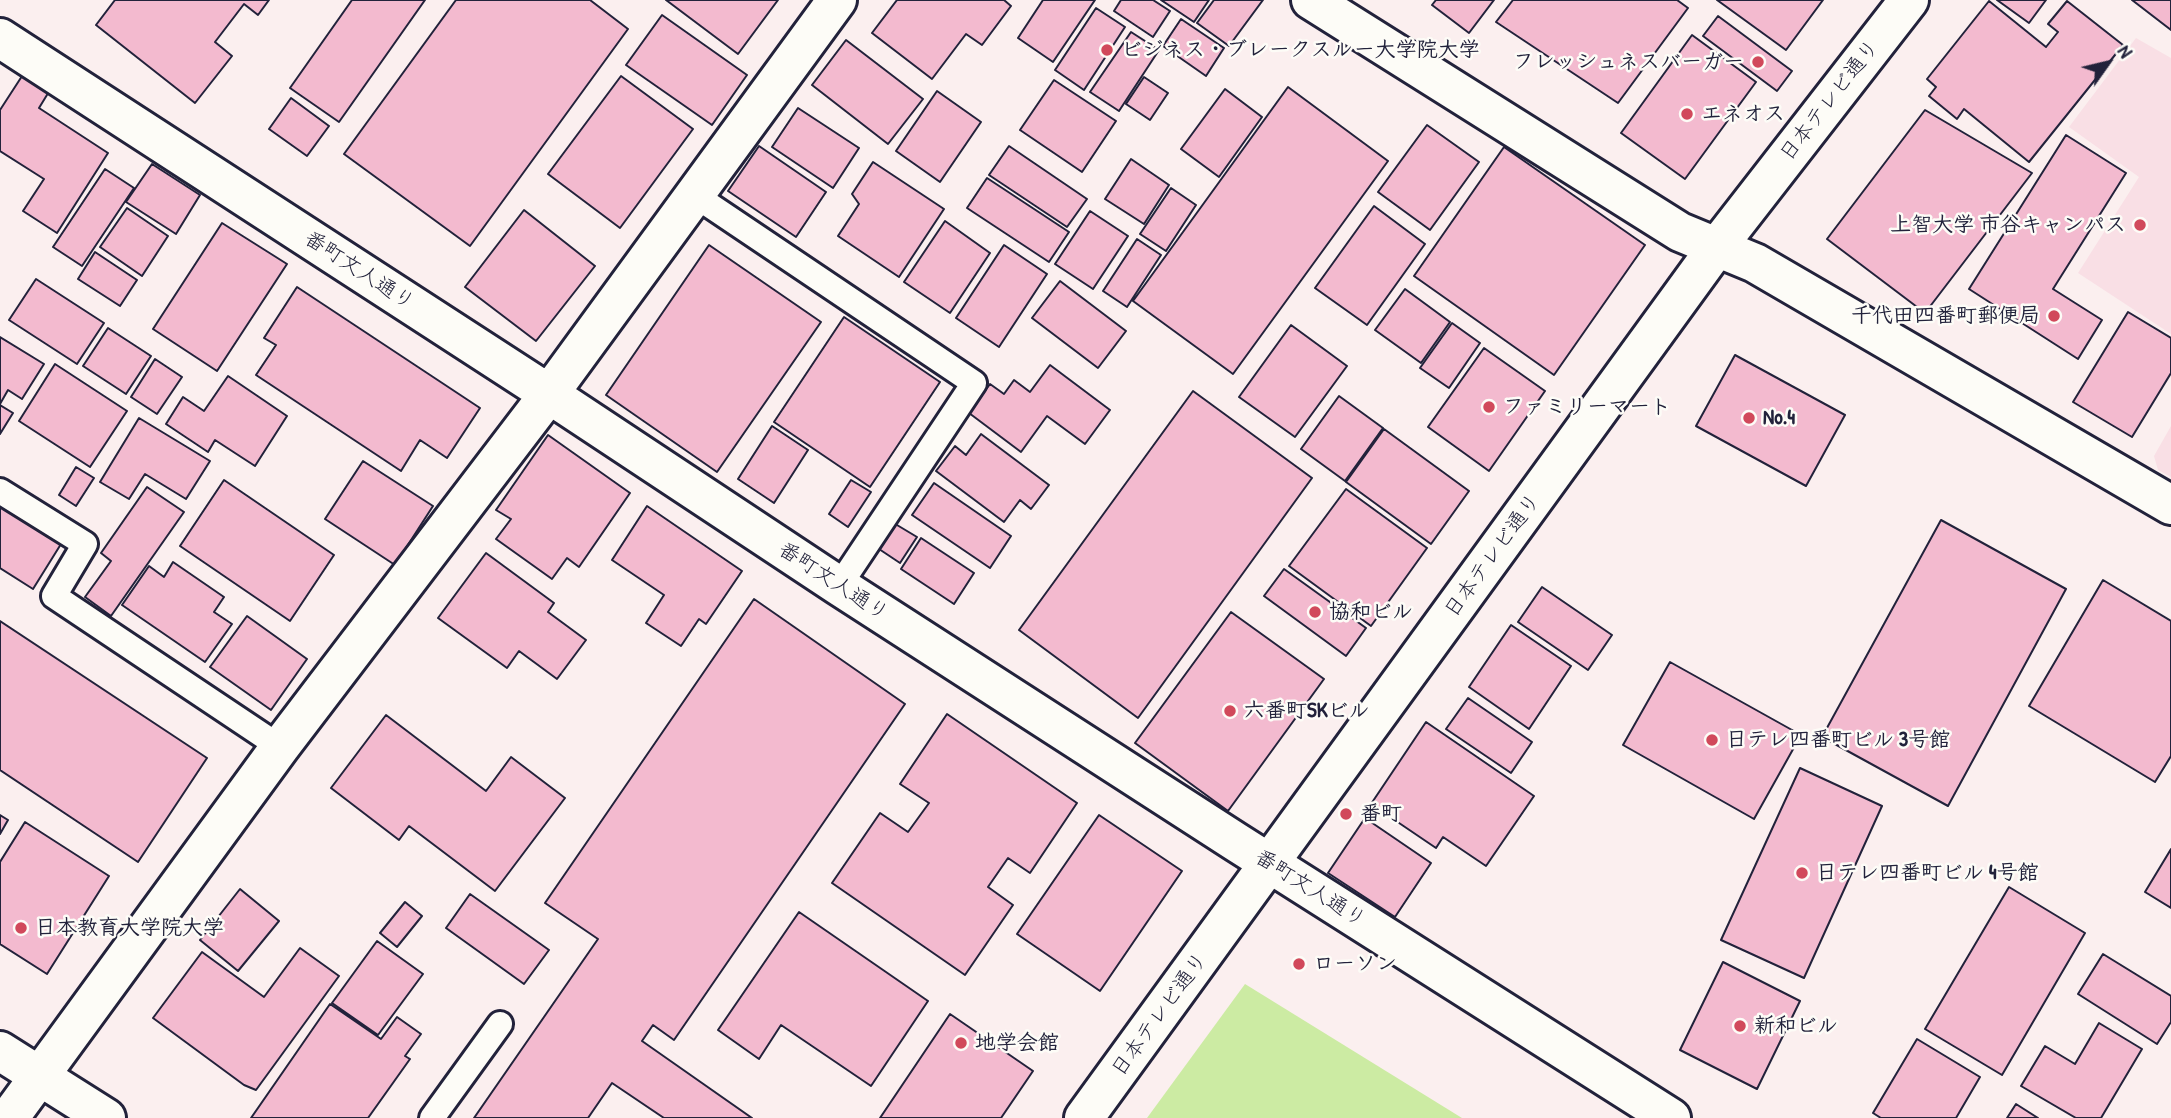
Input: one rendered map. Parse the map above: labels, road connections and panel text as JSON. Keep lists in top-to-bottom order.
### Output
{
  "streets": {
    "street": ["日本テレビ通り", "番町文人通り"]
  },
  "crossings": [
    ["日本テレビ通り", "番町文人通り"]
  ],
  "places": [
    "ビジネス・ブレークスルー大学院大学",
    "フレッシュネスバーガー",
    "エネオス",
    "上智大学 市谷キャンパス",
    "千代田四番町郵便局",
    "ファミリーマート",
    "No.4",
    "協和ビル",
    "六番町SKビル",
    "日テレ四番町ビル 3号館",
    "番町",
    "日テレ四番町ビル 4号館",
    "日本教育大学院大学",
    "ローソン",
    "新和ビル",
    "地学会館"
  ],
  "north": "top right"
}
